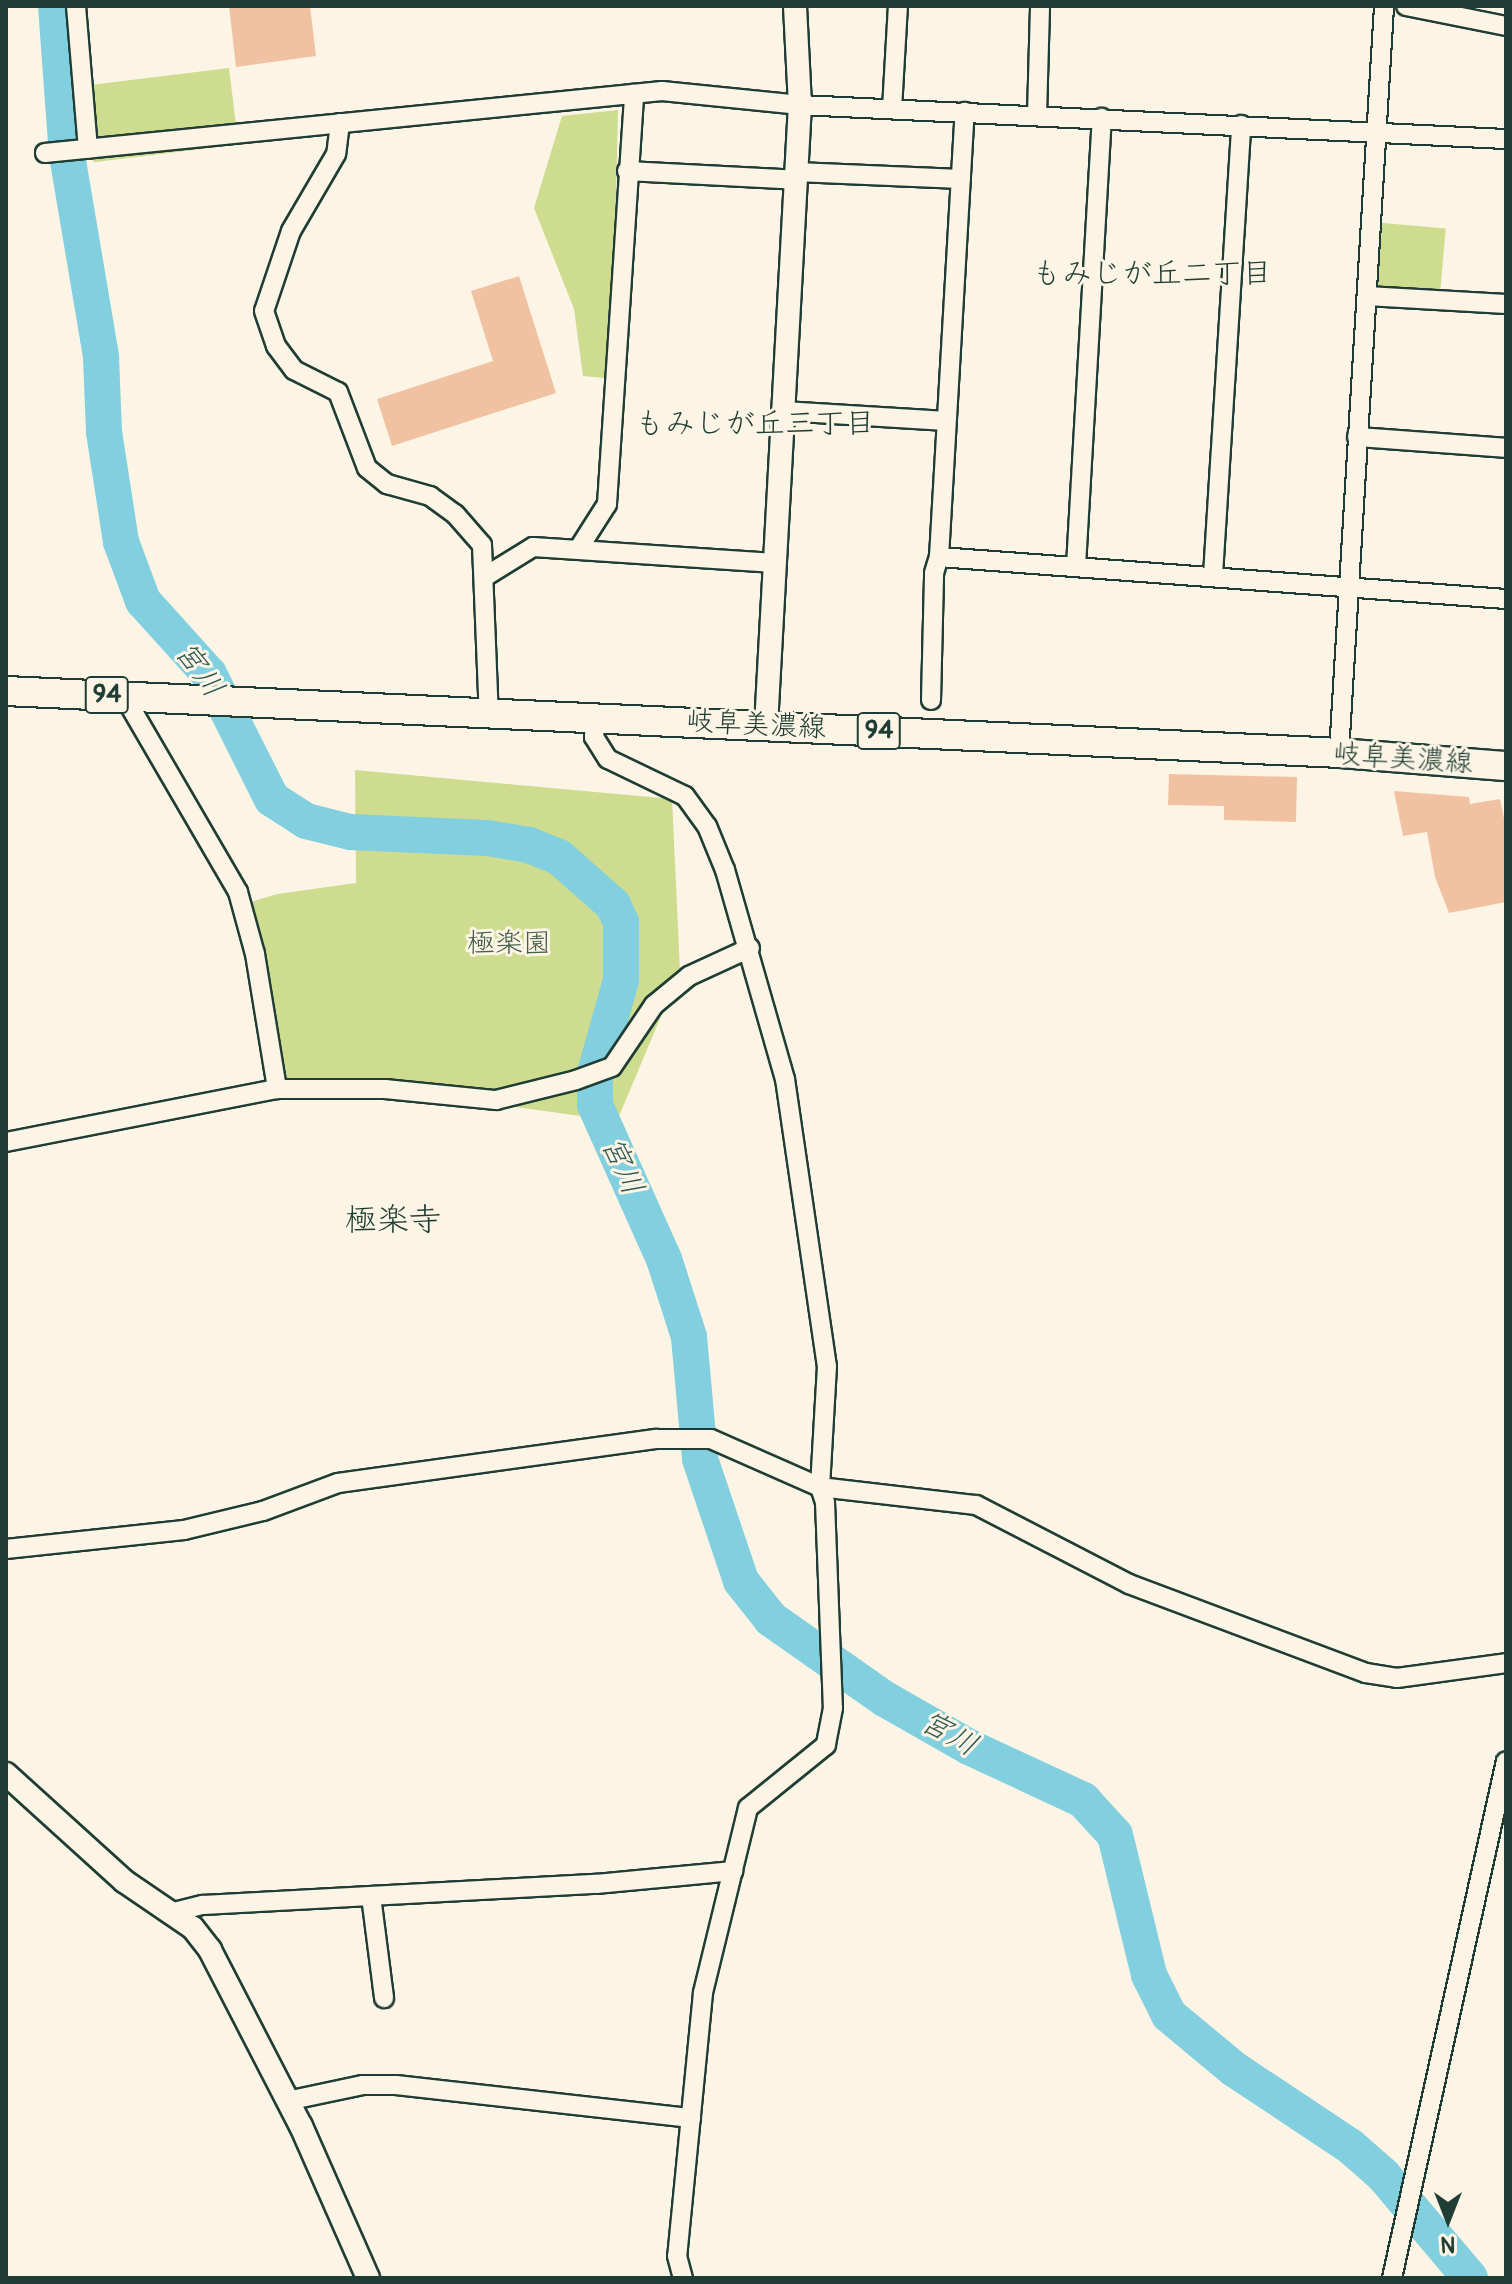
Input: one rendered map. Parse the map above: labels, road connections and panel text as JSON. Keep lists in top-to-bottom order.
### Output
{
  "streets": {
    "main road": ["94", "岐阜美濃線"]
  },
  "districts": ["もみじが丘二丁目", "もみじが丘三丁目", "極楽寺"],
  "water": ["宮川"],
  "parks": ["極楽園"],
  "north": "bottom"
}
